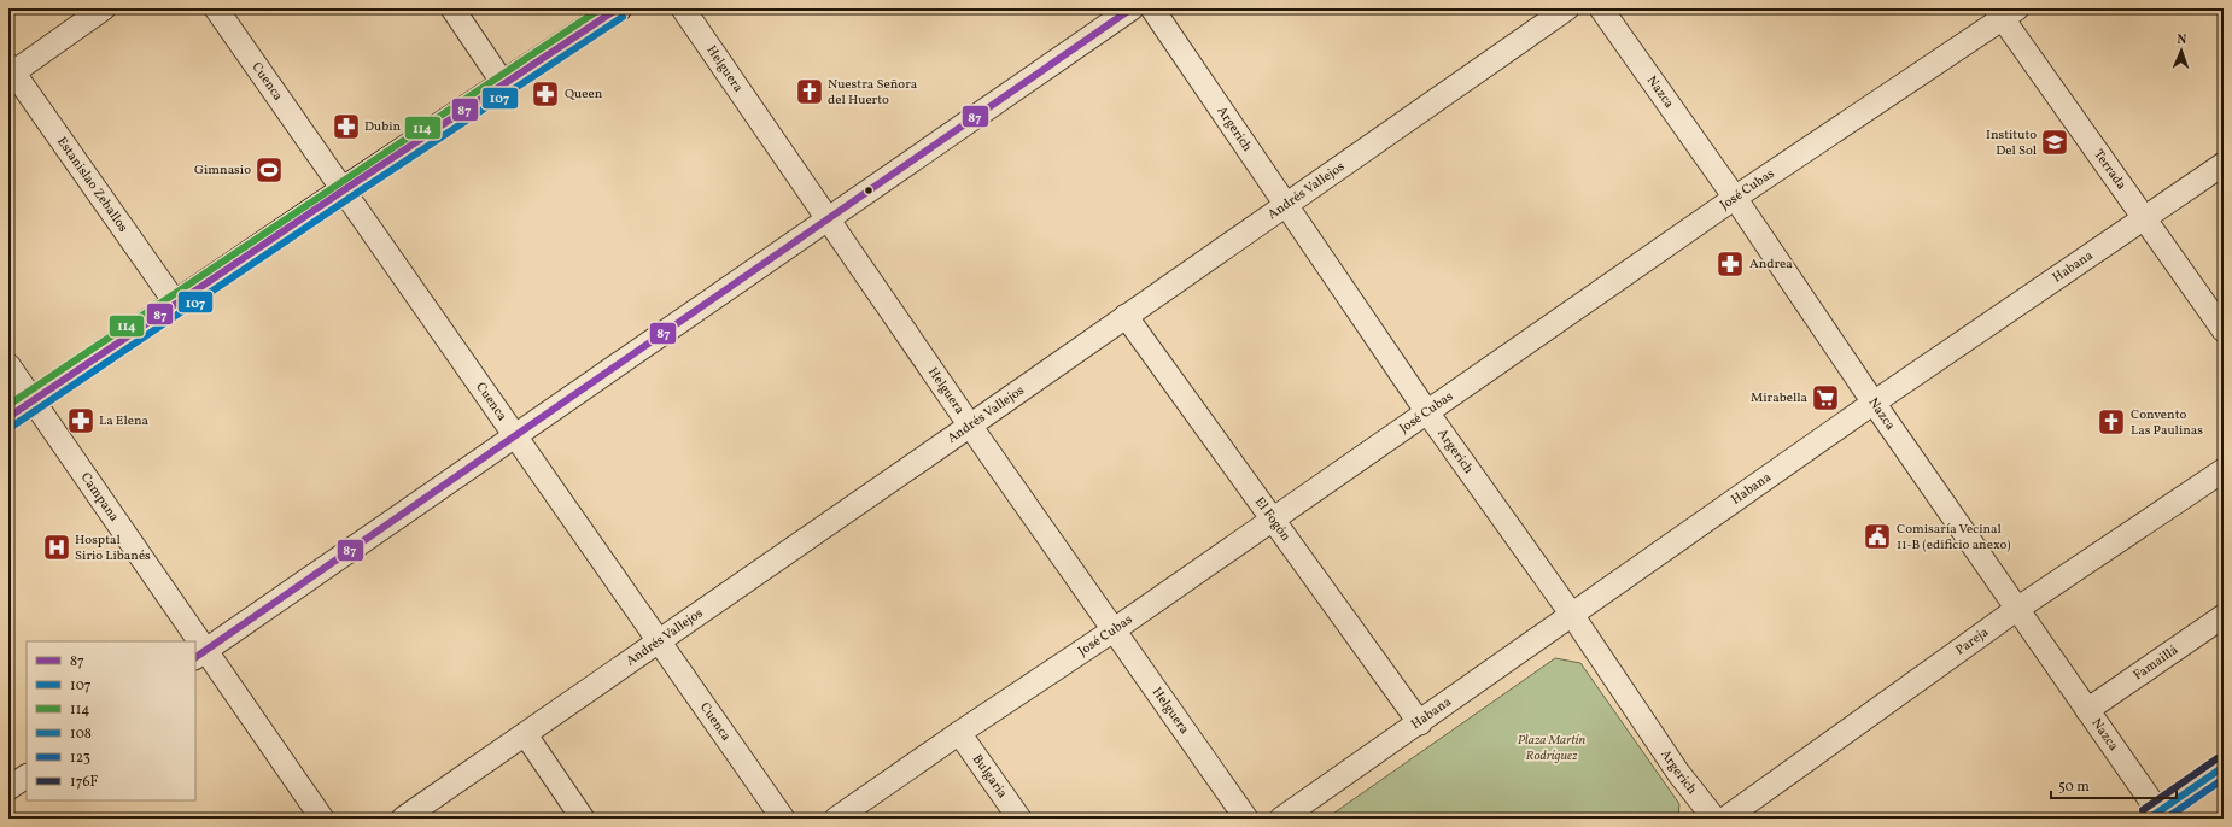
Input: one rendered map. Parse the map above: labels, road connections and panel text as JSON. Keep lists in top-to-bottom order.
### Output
{
  "streets": {
    "street": [
      "Helguera",
      "Cuenca",
      "Nazca",
      "Argerich",
      "Terrada",
      "Estanislao Zeballos",
      "José Cubas",
      "Andrés Vallejos",
      "Habana",
      "Campana",
      "El Fogón",
      "Pareja",
      "Famaillá",
      "Bulgaria"
    ]
  },
  "crossings": [
    ["Helguera", "José Cubas"],
    ["Helguera", "Andrés Vallejos"],
    ["Cuenca", "Andrés Vallejos"],
    ["Nazca", "José Cubas"],
    ["Nazca", "Habana"],
    ["Nazca", "Pareja"],
    ["Nazca", "Famaillá"],
    ["Argerich", "José Cubas"],
    ["Argerich", "Andrés Vallejos"],
    ["Argerich", "Habana"],
    ["Terrada", "José Cubas"],
    ["Terrada", "Habana"],
    ["José Cubas", "El Fogón"],
    ["José Cubas", "Bulgaria"],
    ["Andrés Vallejos", "El Fogón"],
    ["Habana", "El Fogón"]
  ],
  "parks": ["Plaza Martín Rodríguez"],
  "places": {
    "church": ["Nuestra Señora del Huerto", "Convento Las Paulinas"],
    "pharmacy": [
      "Queen",
      "Dubin",
      "Andrea",
      "La Elena"
    ],
    "school or university": ["Instituto Del Sol"],
    "sports": ["Gimnasio"],
    "supermarket": ["Mirabella"],
    "public building": ["Comisaría Vecinal 11-B (edificio anexo)"],
    "hospital": ["Hosptal Sirio Libanés"]
  },
  "lines": [
    "transit line 87",
    "transit line 114",
    "transit line 107",
    "transit line 176F",
    "transit line 108",
    "transit line 123"
  ],
  "legend": [
    "87",
    "107",
    "114",
    "108",
    "123",
    "176F"
  ],
  "scale_bar": "50 m",
  "north": "top"
}
